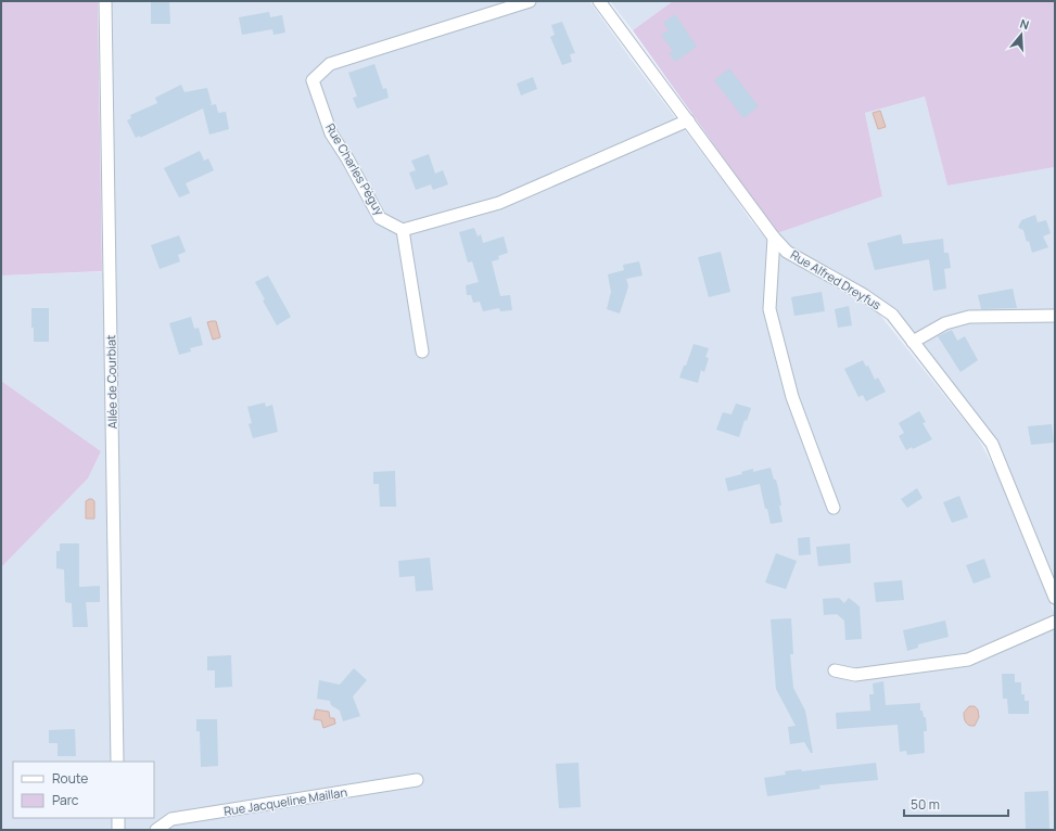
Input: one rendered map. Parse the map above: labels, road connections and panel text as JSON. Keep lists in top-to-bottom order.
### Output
{
  "streets": {
    "street": [
      "Rue Charles Péguy",
      "Rue Alfred Dreyfus",
      "Allée de Courbiat",
      "Rue Jacqueline Maillan"
    ]
  },
  "legend": ["Route", "Parc"],
  "scale_bar": "50 m",
  "north": "top"
}
